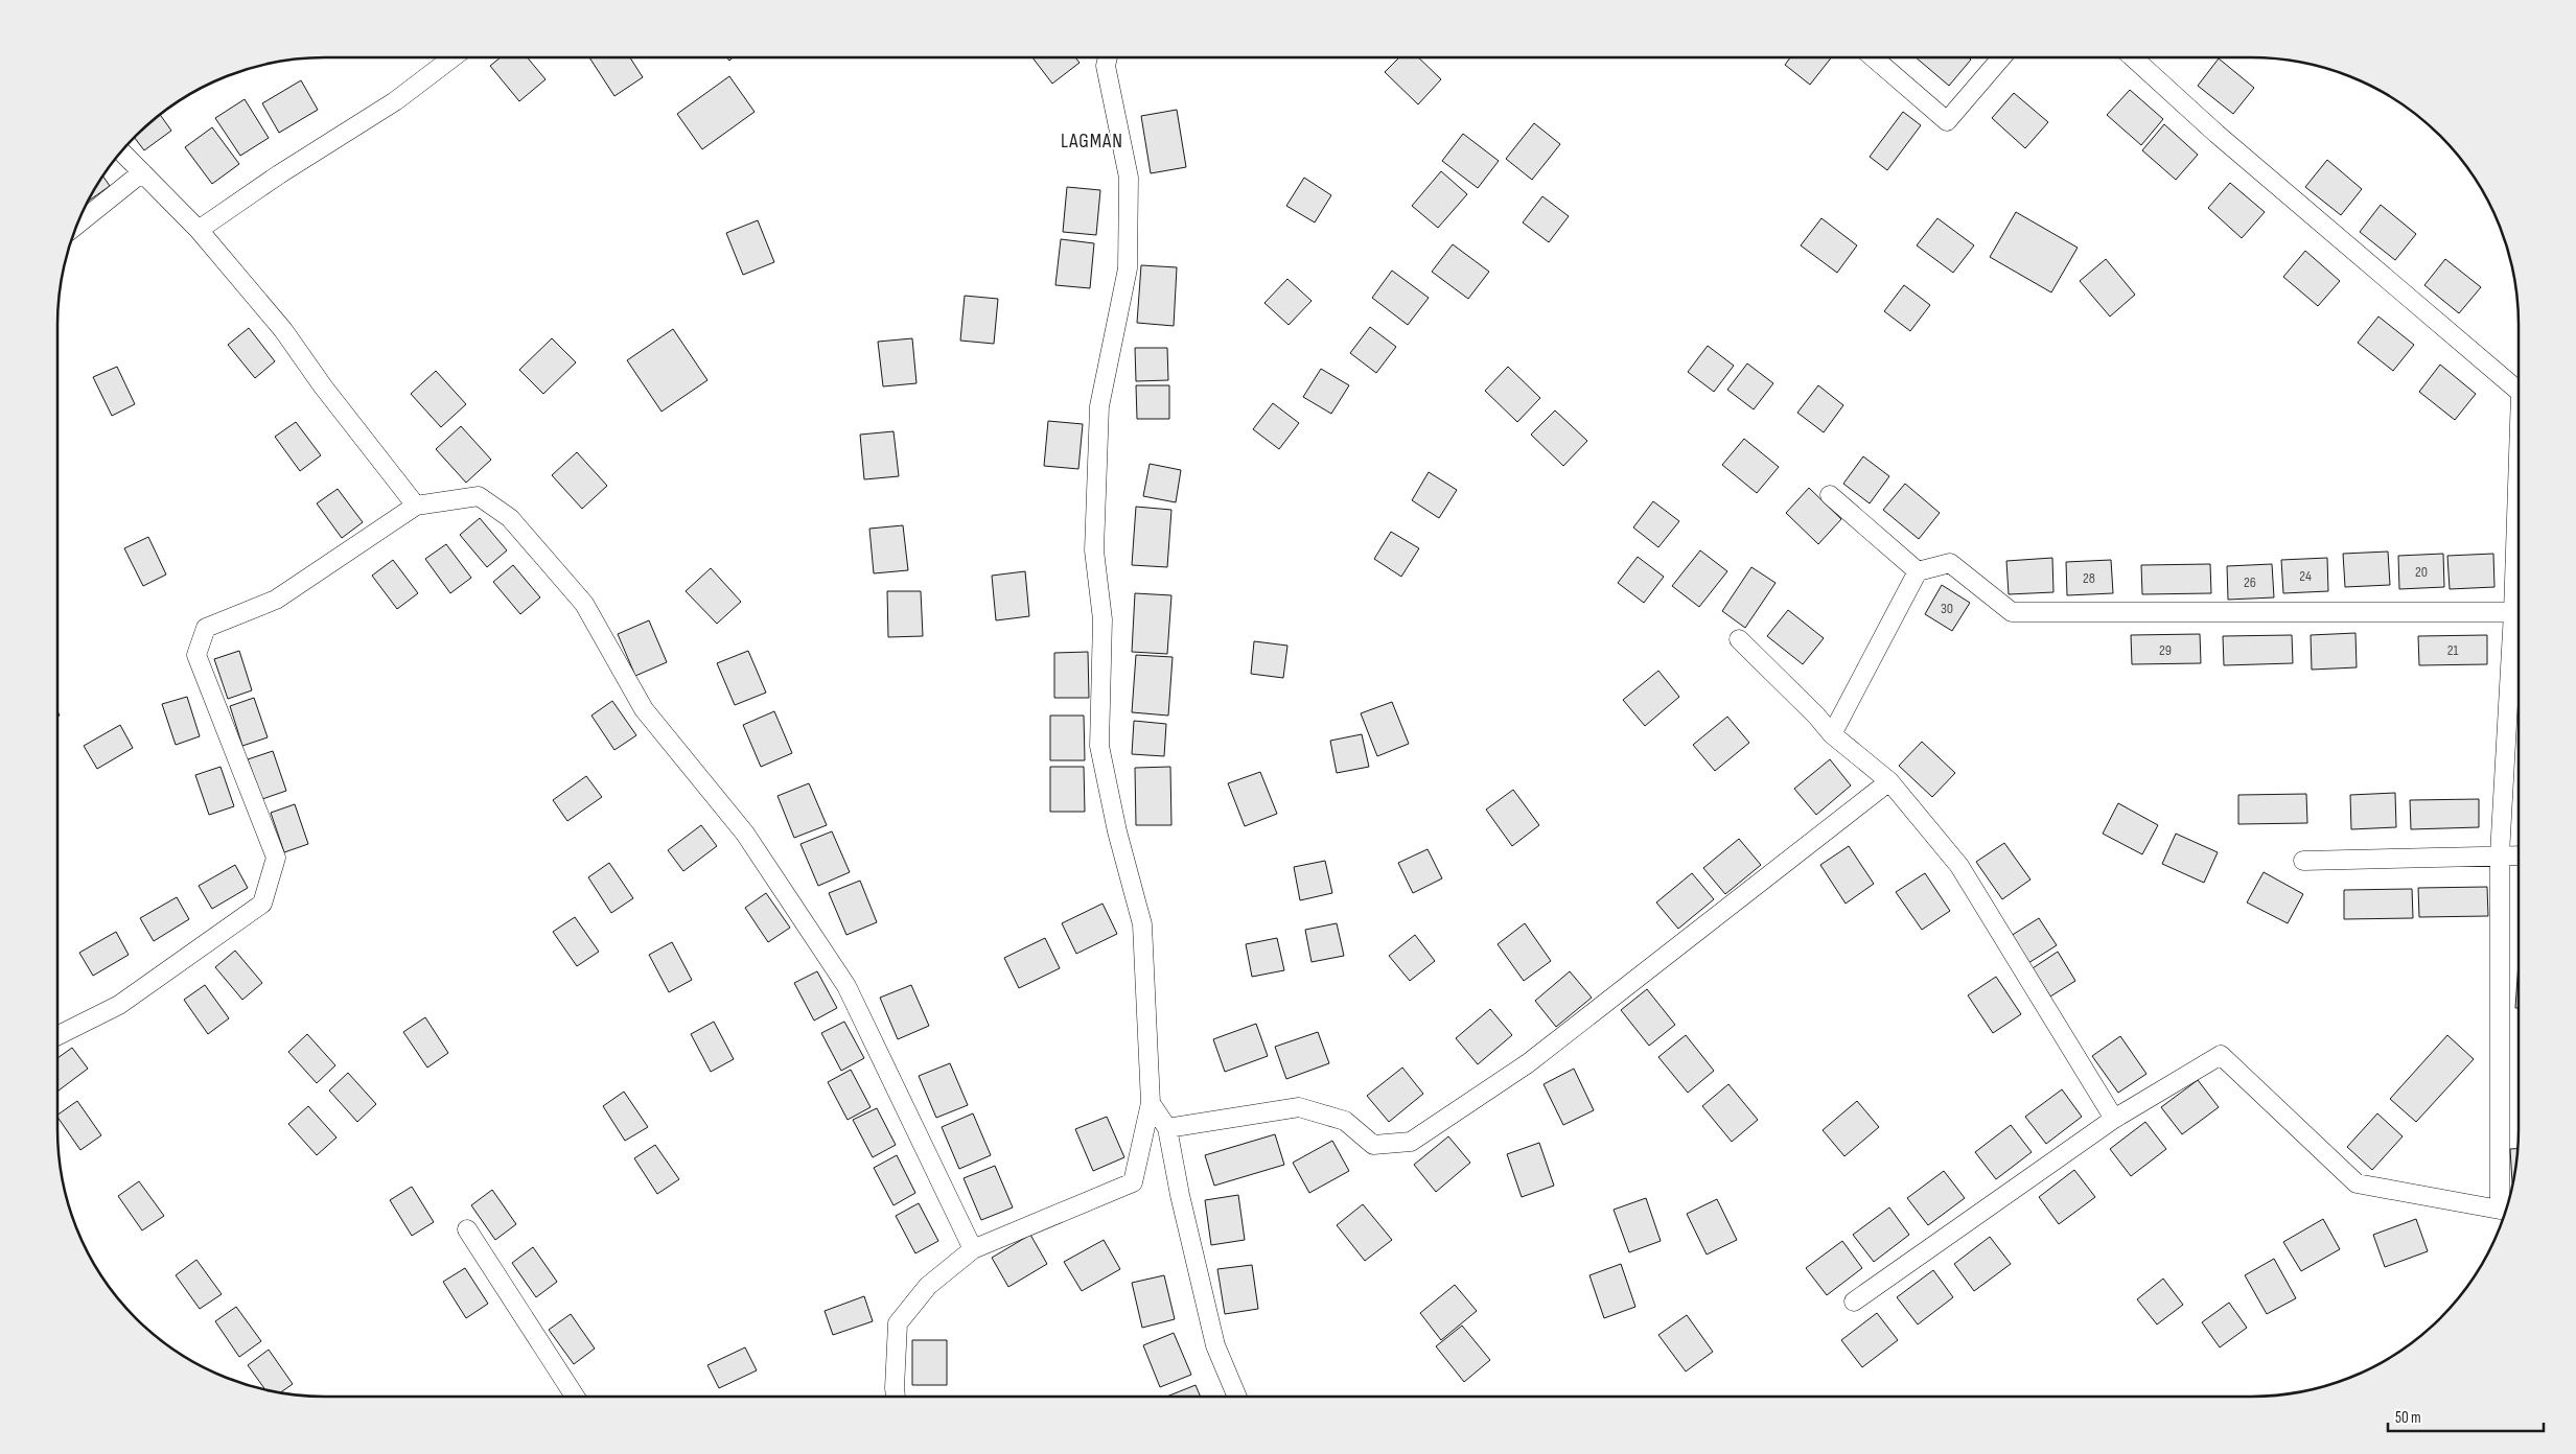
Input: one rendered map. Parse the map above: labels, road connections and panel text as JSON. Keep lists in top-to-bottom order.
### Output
{
  "districts": ["LAGMAN"],
  "house_numbers": [
    "20",
    "24",
    "28",
    "26",
    "30",
    "29",
    "21"
  ],
  "scale_bar": "50 m"
}
